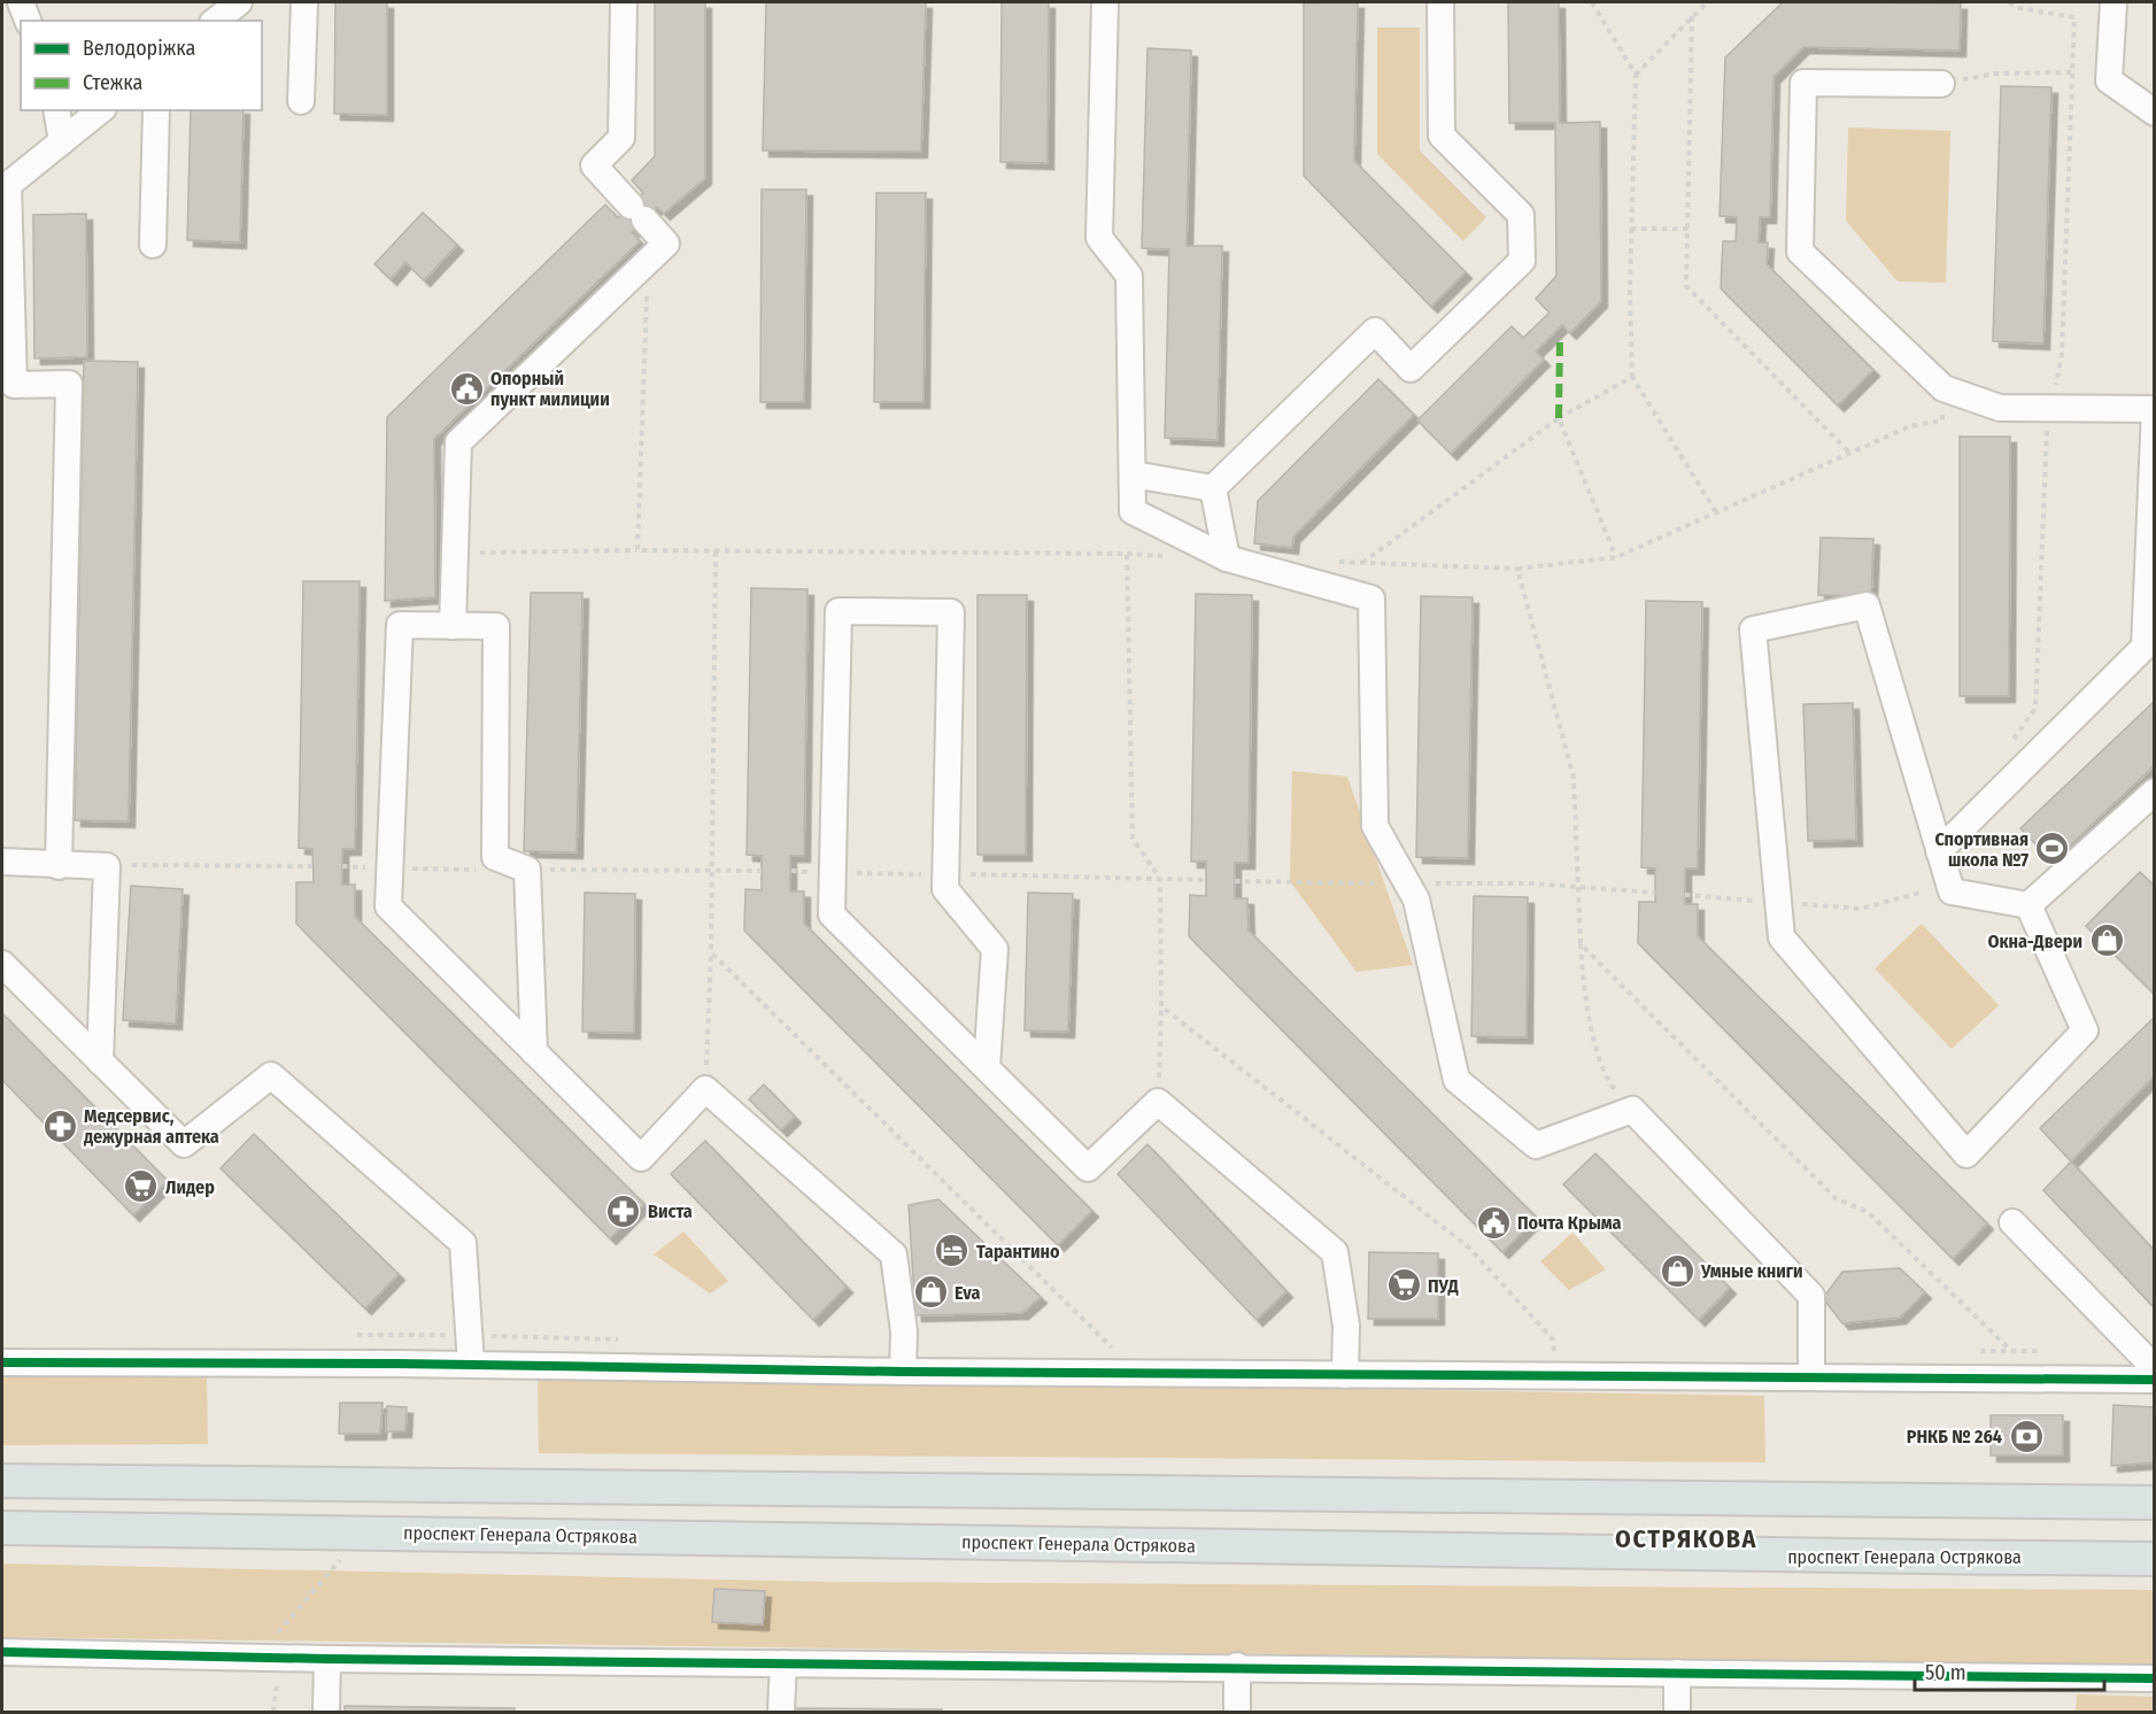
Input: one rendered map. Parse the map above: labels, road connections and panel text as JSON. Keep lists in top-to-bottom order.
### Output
{
  "streets": {
    "main road": ["проспект Генерала Острякова"]
  },
  "districts": ["ОСТРЯКОВА"],
  "places": {
    "public building": ["Опорный пункт милиции", "Почта Крыма"],
    "sports": ["Спортивная школа №7"],
    "shop": ["Окна-Двери", "Умные книги", "Eva"],
    "pharmacy": ["Медсервис, дежурная аптека", "Виста"],
    "supermarket": ["Лидер", "ПУД"],
    "hotel": ["Тарантино"],
    "bank": ["РНКБ № 264"]
  },
  "legend": ["Велодоріжка", "Стежка"],
  "scale_bar": "50 m"
}
